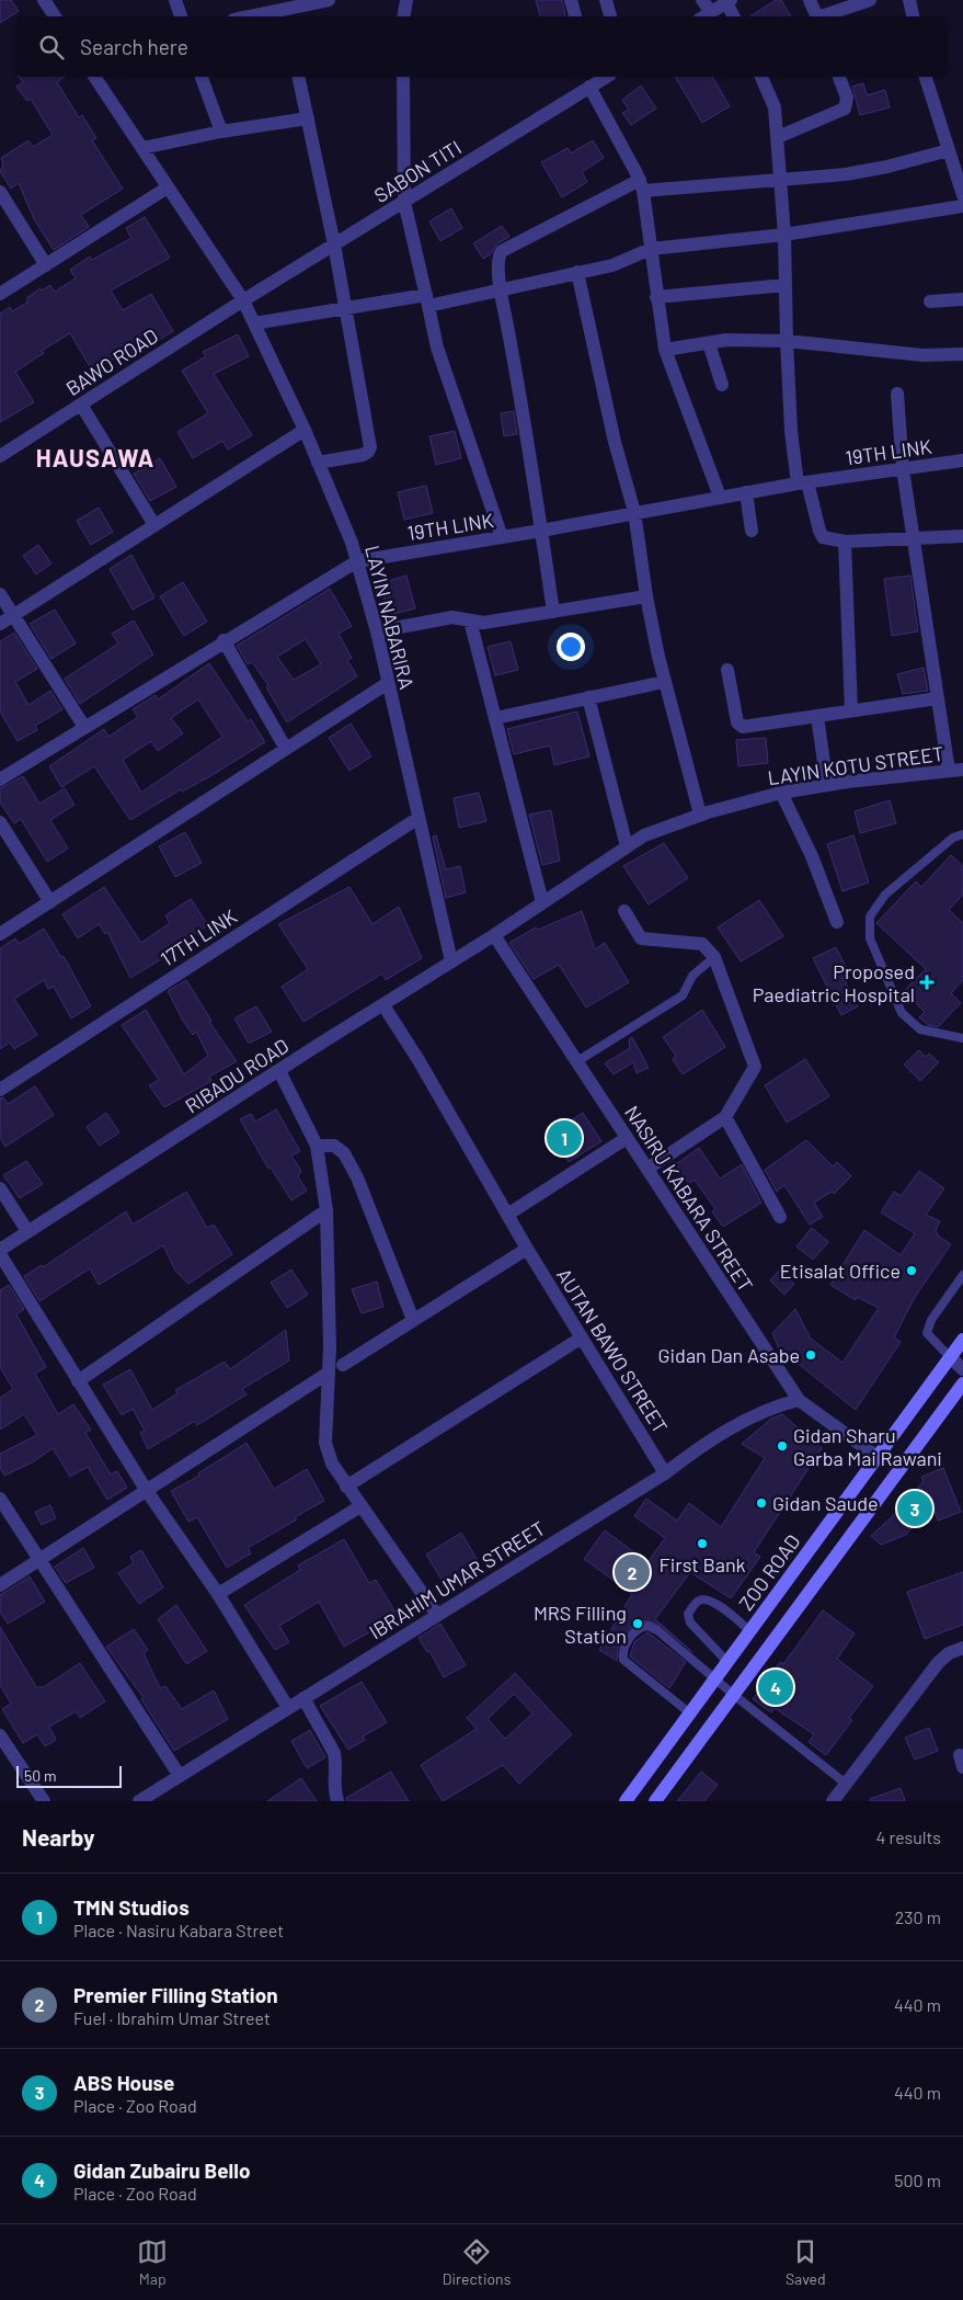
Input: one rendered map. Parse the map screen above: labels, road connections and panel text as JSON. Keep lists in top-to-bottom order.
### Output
{
  "streets": {
    "main road": ["ZOO ROAD"],
    "street": [
      "SABON TITI",
      "BAWO ROAD",
      "19TH LINK",
      "LAYIN NABARIRA",
      "LAYIN KOTU STREET",
      "17TH LINK",
      "RIBADU ROAD",
      "NASIRU KABARA STREET",
      "AUTAN BAWO STREET",
      "IBRAHIM UMAR STREET"
    ]
  },
  "crossings": [
    ["SABON TITI", "BAWO ROAD"],
    ["SABON TITI", "LAYIN NABARIRA"],
    ["BAWO ROAD", "LAYIN NABARIRA"],
    ["19TH LINK", "LAYIN NABARIRA"],
    ["LAYIN NABARIRA", "17TH LINK"],
    ["LAYIN NABARIRA", "RIBADU ROAD"],
    ["LAYIN KOTU STREET", "RIBADU ROAD"],
    ["LAYIN KOTU STREET", "NASIRU KABARA STREET"],
    ["RIBADU ROAD", "NASIRU KABARA STREET"],
    ["RIBADU ROAD", "AUTAN BAWO STREET"],
    ["NASIRU KABARA STREET", "ZOO ROAD"],
    ["NASIRU KABARA STREET", "IBRAHIM UMAR STREET"],
    ["AUTAN BAWO STREET", "IBRAHIM UMAR STREET"]
  ],
  "districts": ["HAUSAWA"],
  "places": {
    "health": ["Proposed Paediatric Hospital"],
    "other": [
      "Etisalat Office",
      "Gidan Dan Asabe",
      "Gidan Sharu Garba Mai Rawani",
      "Gidan Saude",
      "First Bank",
      "MRS Filling Station"
    ]
  },
  "scale_bar": "50 m",
  "page": {
    "search": "Search here",
    "pins": [
      "1",
      "3",
      "2",
      "4"
    ],
    "scale": "50 m",
    "heading": ["Nearby", "4 results"],
    "list": [
      {
        "mark": "1",
        "name": "TMN Studios",
        "note": "Place · Nasiru Kabara Street",
        "value": "230 m"
      },
      {
        "mark": "2",
        "name": "Premier Filling Station",
        "note": "Fuel · Ibrahim Umar Street",
        "value": "440 m"
      },
      {
        "mark": "3",
        "name": "ABS House",
        "note": "Place · Zoo Road",
        "value": "440 m"
      },
      {
        "mark": "4",
        "name": "Gidan Zubairu Bello",
        "note": "Place · Zoo Road",
        "value": "500 m"
      }
    ],
    "nav": ["Map", "Directions", "Saved"]
  }
}
